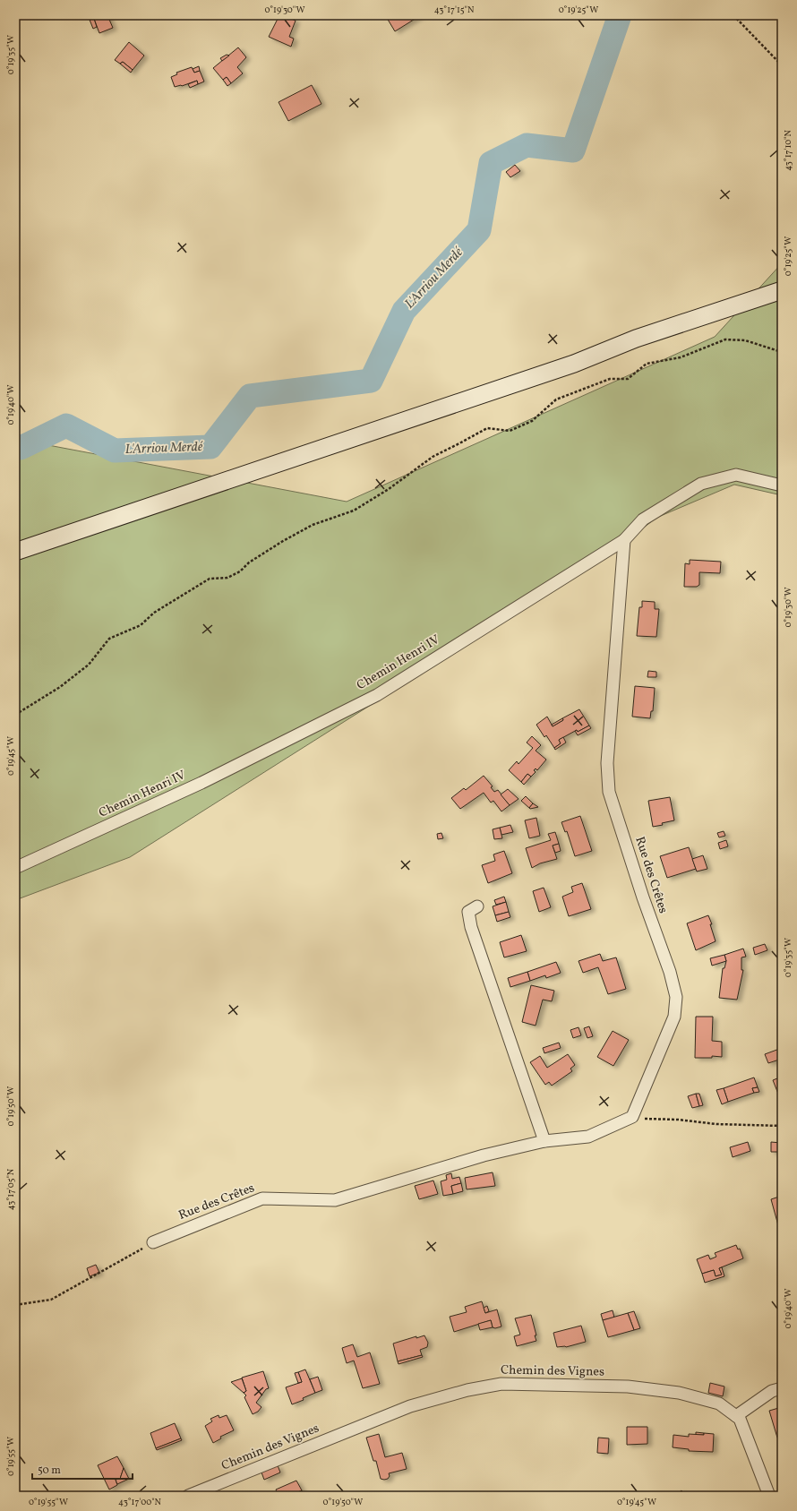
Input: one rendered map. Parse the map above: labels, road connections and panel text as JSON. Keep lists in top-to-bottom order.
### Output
{
  "streets": {
    "street": ["Chemin Henri IV", "Rue des Crêtes", "Chemin des Vignes"]
  },
  "crossings": [
    ["Chemin Henri IV", "Rue des Crêtes"]
  ],
  "water": ["L'Arriou Merdé"],
  "scale_bar": "50 m",
  "coordinates": [
    "0°19'30\"W",
    "43°17'15\"N",
    "0°19'25\"W",
    "0°19'35\"W",
    "43°17'10\"N",
    "0°19'40\"W",
    "0°19'45\"W",
    "0°19'50\"W",
    "43°17'05\"N",
    "0°19'55\"W",
    "43°17'00\"N"
  ]
}
